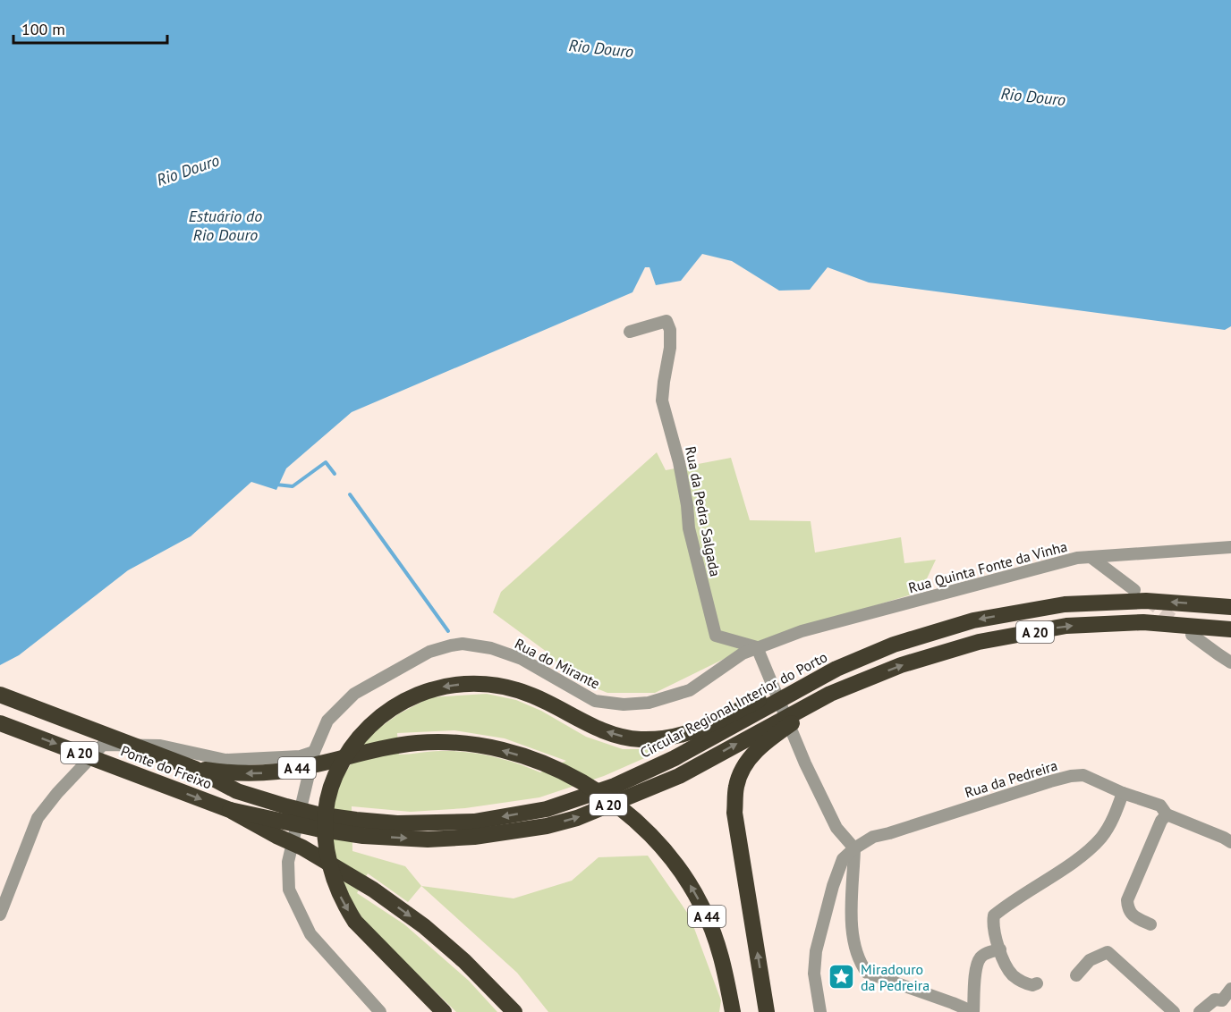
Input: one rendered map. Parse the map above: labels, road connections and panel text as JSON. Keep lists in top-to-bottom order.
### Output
{
  "streets": {
    "highway": [
      "A 20",
      "Circular Regional Interior do Porto",
      "Ponte do Freixo",
      "A 44"
    ],
    "street": [
      "Rua da Pedra Salgada",
      "Rua Quinta Fonte da Vinha",
      "Rua do Mirante",
      "Rua da Pedreira"
    ]
  },
  "crossings": [
    ["Rua da Pedra Salgada", "Rua Quinta Fonte da Vinha"],
    ["Rua da Pedra Salgada", "Rua do Mirante"],
    ["Rua Quinta Fonte da Vinha", "Rua do Mirante"],
    ["Circular Regional Interior do Porto", "Ponte do Freixo"],
    ["Circular Regional Interior do Porto", "A 44"],
    ["Ponte do Freixo", "A 44"]
  ],
  "water": ["Rio Douro", "Estuário do Rio Douro"],
  "places": {
    "place": ["Miradouro da Pedreira"]
  },
  "scale_bar": "100 m"
}
